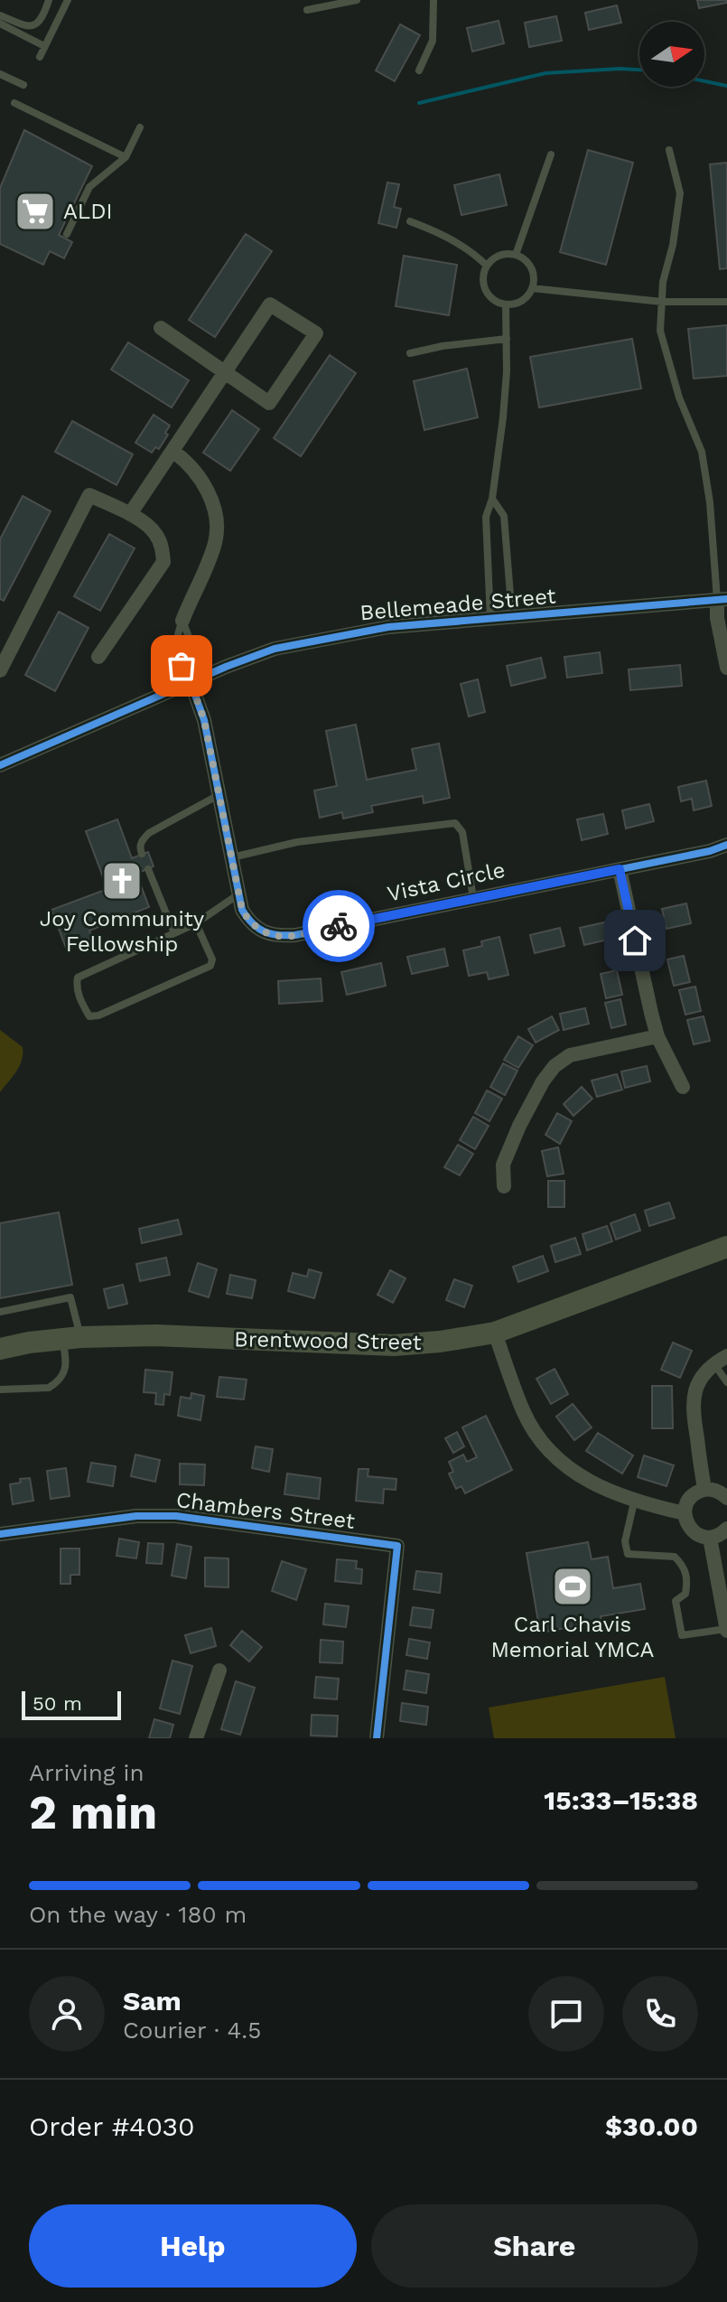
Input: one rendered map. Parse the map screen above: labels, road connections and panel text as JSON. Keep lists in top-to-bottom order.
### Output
{
  "streets": {
    "main road": ["Brentwood Street"],
    "street": ["Bellemeade Street", "Vista Circle", "Chambers Street"]
  },
  "crossings": [
    ["Bellemeade Street", "Vista Circle"]
  ],
  "places": {
    "supermarket": ["ALDI"],
    "church": ["Joy Community Fellowship"],
    "sports": ["Carl Chavis Memorial YMCA"]
  },
  "scale_bar": "50 m",
  "north": "right",
  "page": {
    "scale": "50 m",
    "heading": ["2 min", "Arriving in", "15:33–15:38"],
    "panel": [
      "Sam",
      "Courier · 4.5",
      "Order #4030",
      "$30.00"
    ],
    "bar": "On the way · 180 m",
    "buttons": ["Help", "Share"]
  }
}
